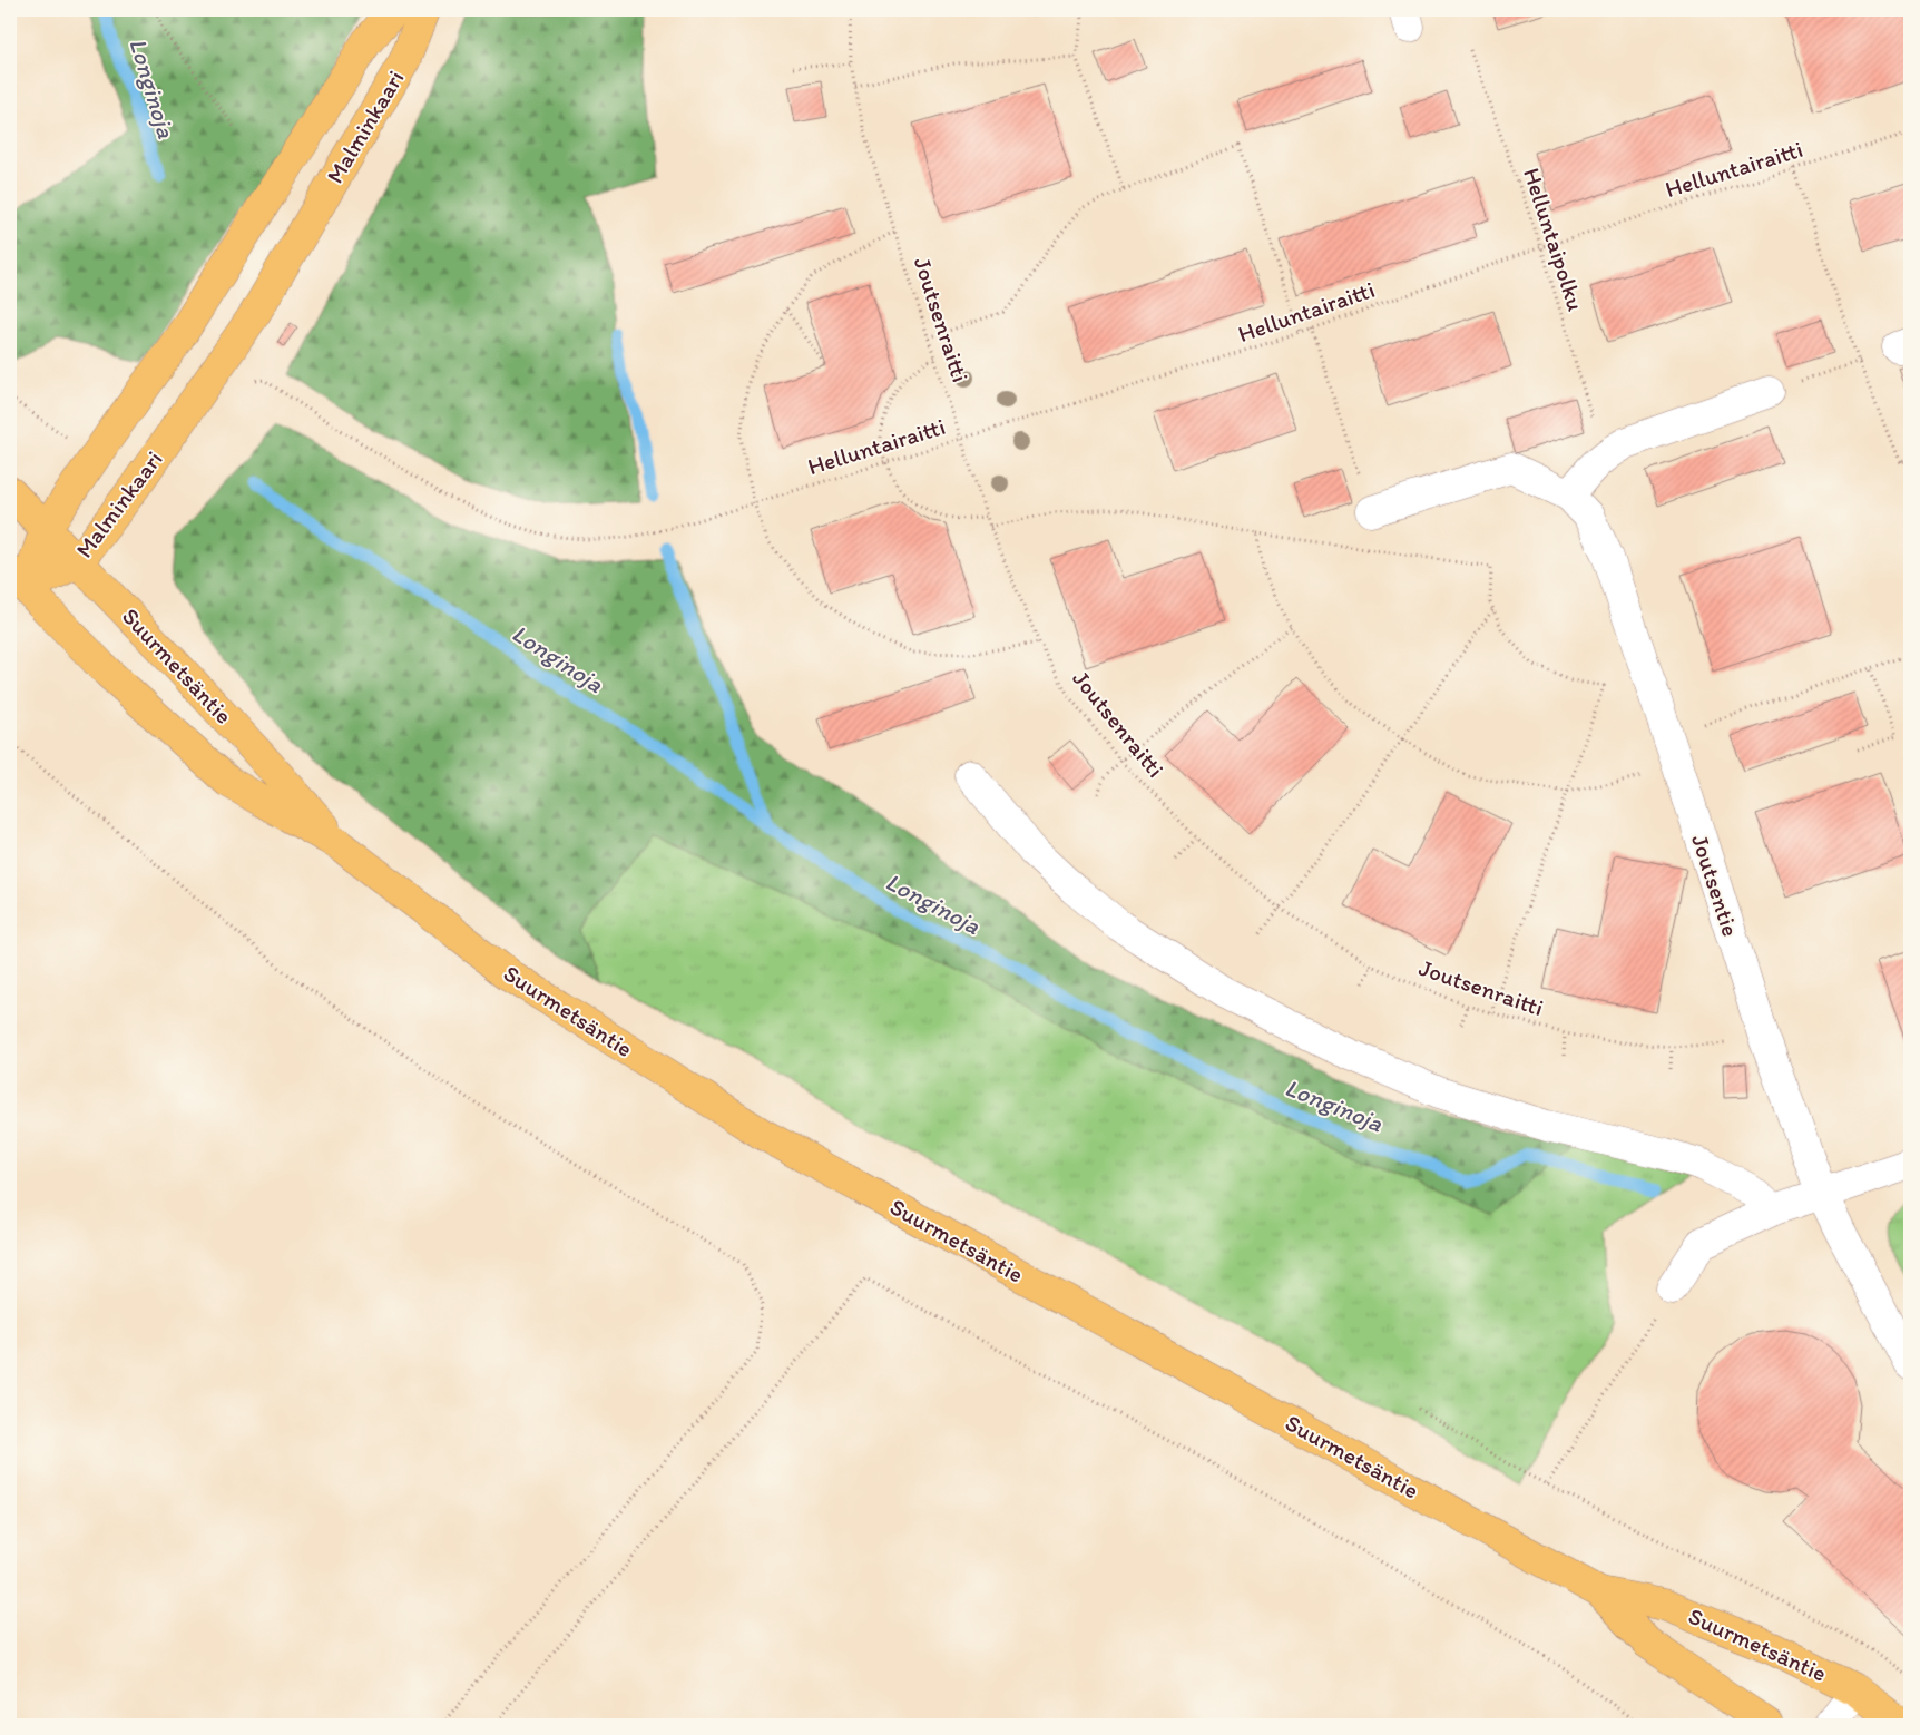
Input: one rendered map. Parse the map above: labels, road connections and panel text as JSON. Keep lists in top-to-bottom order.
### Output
{
  "streets": {
    "main road": ["Malminkaari", "Suurmetsäntie"],
    "street": ["Joutsentie"],
    "path": ["Helluntairaitti", "Helluntaipolku", "Joutsenraitti"]
  },
  "crossings": [
    ["Malminkaari", "Suurmetsäntie"],
    ["Helluntairaitti", "Helluntaipolku"],
    ["Helluntairaitti", "Joutsenraitti"]
  ],
  "water": ["Longinoja"]
}
